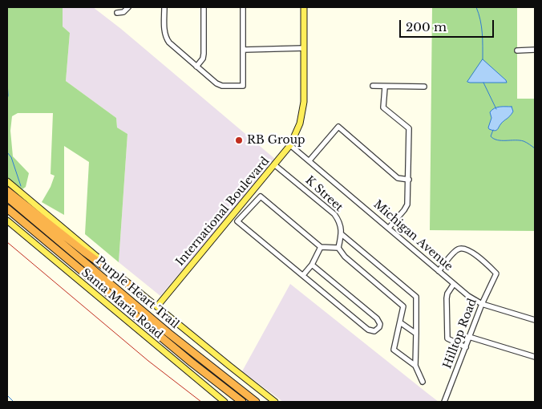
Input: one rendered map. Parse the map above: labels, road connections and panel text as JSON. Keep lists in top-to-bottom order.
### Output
{
  "streets": {
    "highway": ["Purple Heart Trail"],
    "main road": ["International Boulevard", "Santa Maria Road"],
    "street": ["K Street", "Michigan Avenue", "Hilltop Road"]
  },
  "crossings": [
    ["K Street", "International Boulevard"],
    ["International Boulevard", "Michigan Avenue"],
    ["Michigan Avenue", "Hilltop Road"]
  ],
  "places": ["RB Group"],
  "scale_bar": "200 m"
}
